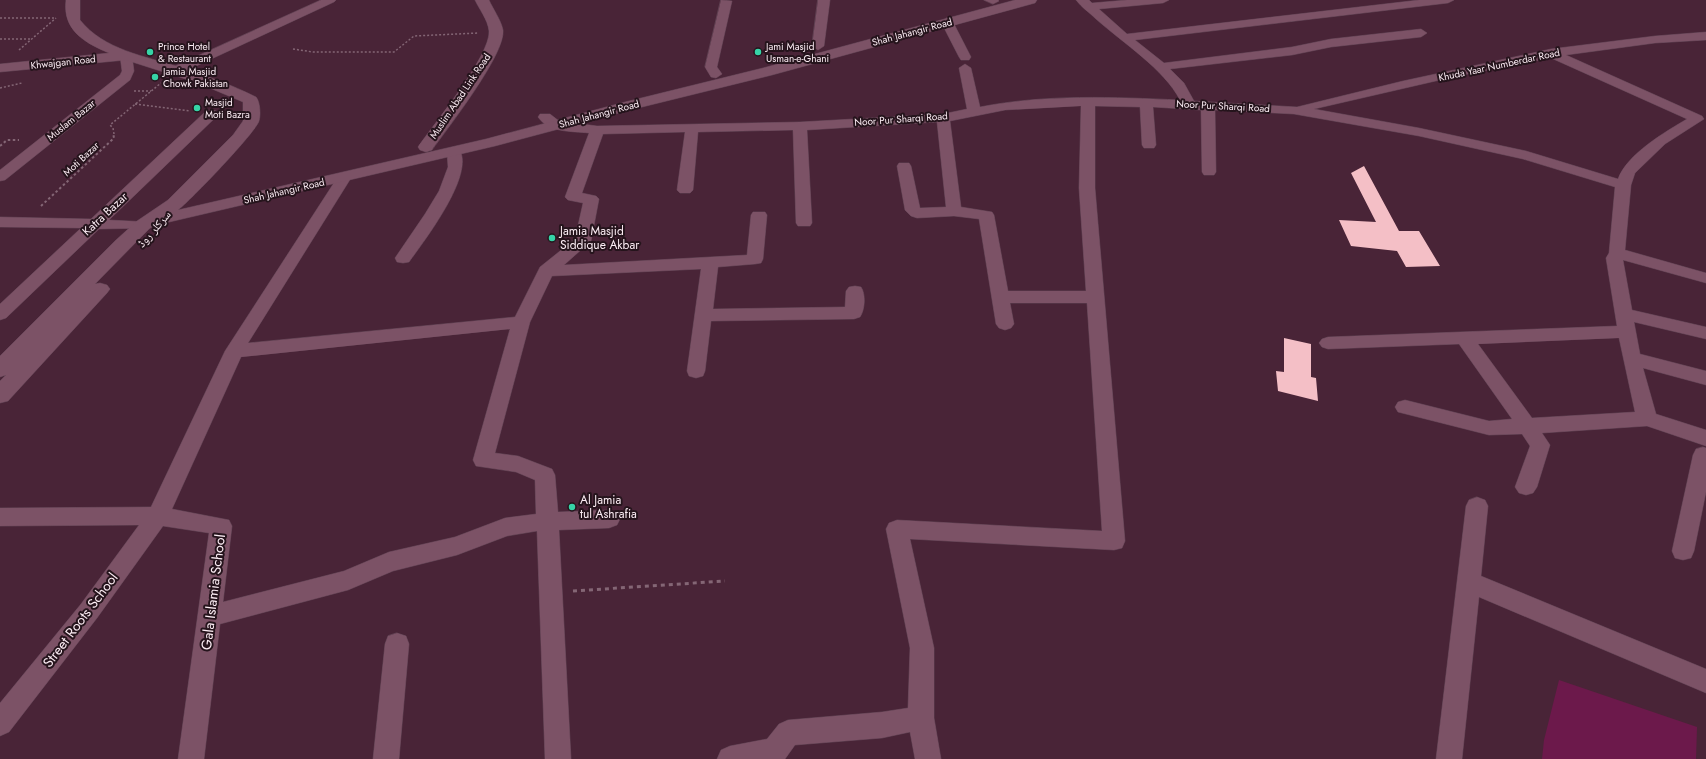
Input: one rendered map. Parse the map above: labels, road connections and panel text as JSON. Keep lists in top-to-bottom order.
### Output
{
  "streets": {
    "street": [
      "Shah Jahangir Road",
      "Khwajgan Road",
      "Khuda Yaar Numberdar Road",
      "Muslim Abad Link Road",
      "Noor Pur Sharqi Road",
      "Muslam Bazar",
      "Katra Bazar",
      "سرکلر روڈ",
      "Gala Islamia School",
      "Street Roots School"
    ],
    "path": ["Moti Bazar"]
  },
  "crossings": [
    ["Shah Jahangir Road", "Muslim Abad Link Road"],
    ["Shah Jahangir Road", "Noor Pur Sharqi Road"],
    ["Shah Jahangir Road", "سرکلر روڈ"],
    ["Shah Jahangir Road", "Street Roots School"],
    ["Khwajgan Road", "Muslam Bazar"],
    ["Khuda Yaar Numberdar Road", "Noor Pur Sharqi Road"],
    ["Gala Islamia School", "Street Roots School"]
  ],
  "places": [
    "Prince Hotel & Restaurant",
    "Jami Masjid Usman-e-Ghani",
    "Jamia Masjid Chowk Pakistan",
    "Masjid Moti Bazra",
    "Jamia Masjid Siddique Akbar",
    "Al Jamia tul Ashrafia"
  ]
}
